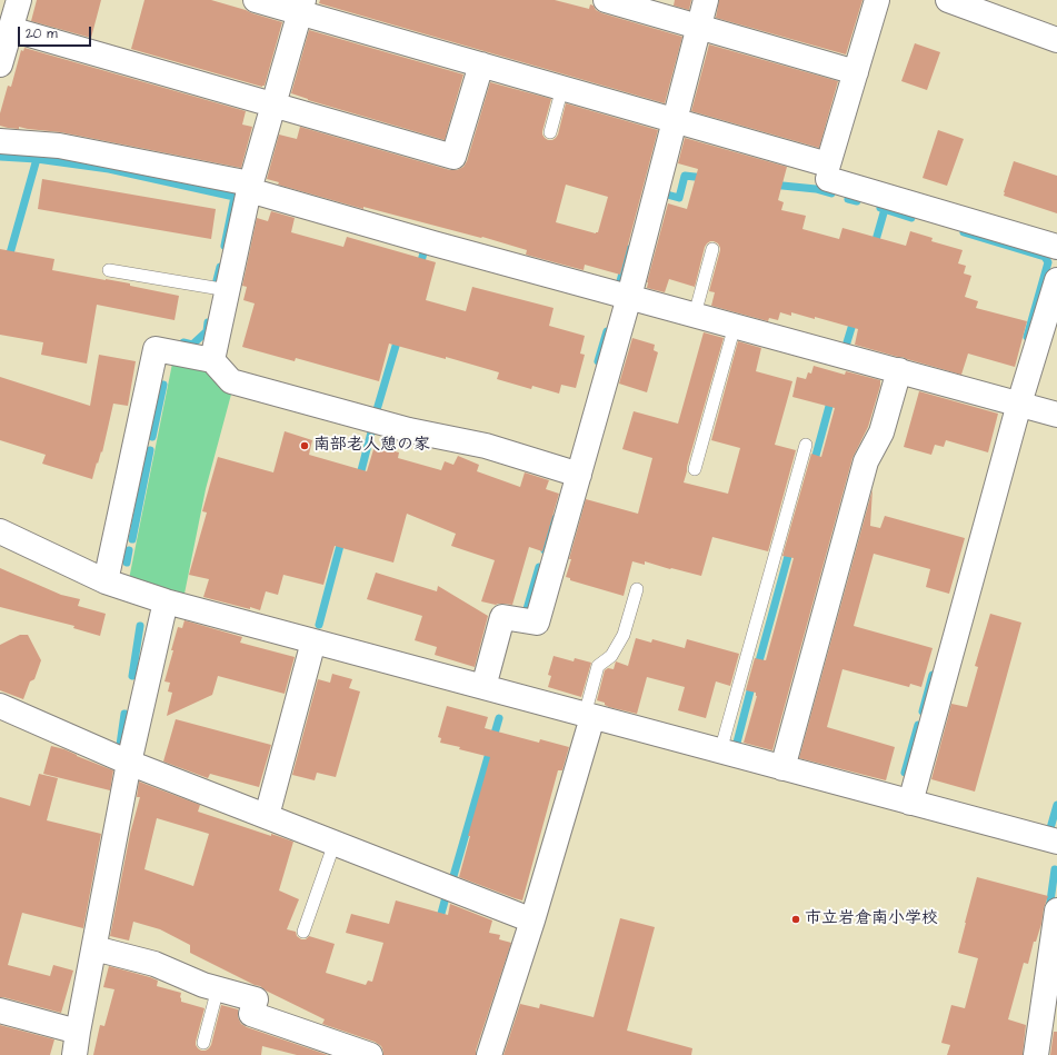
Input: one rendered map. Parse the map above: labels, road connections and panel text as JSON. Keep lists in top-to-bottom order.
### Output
{
  "places": ["南部老人憩の家", "市立岩倉南小学校"],
  "scale_bar": "20 m"
}
